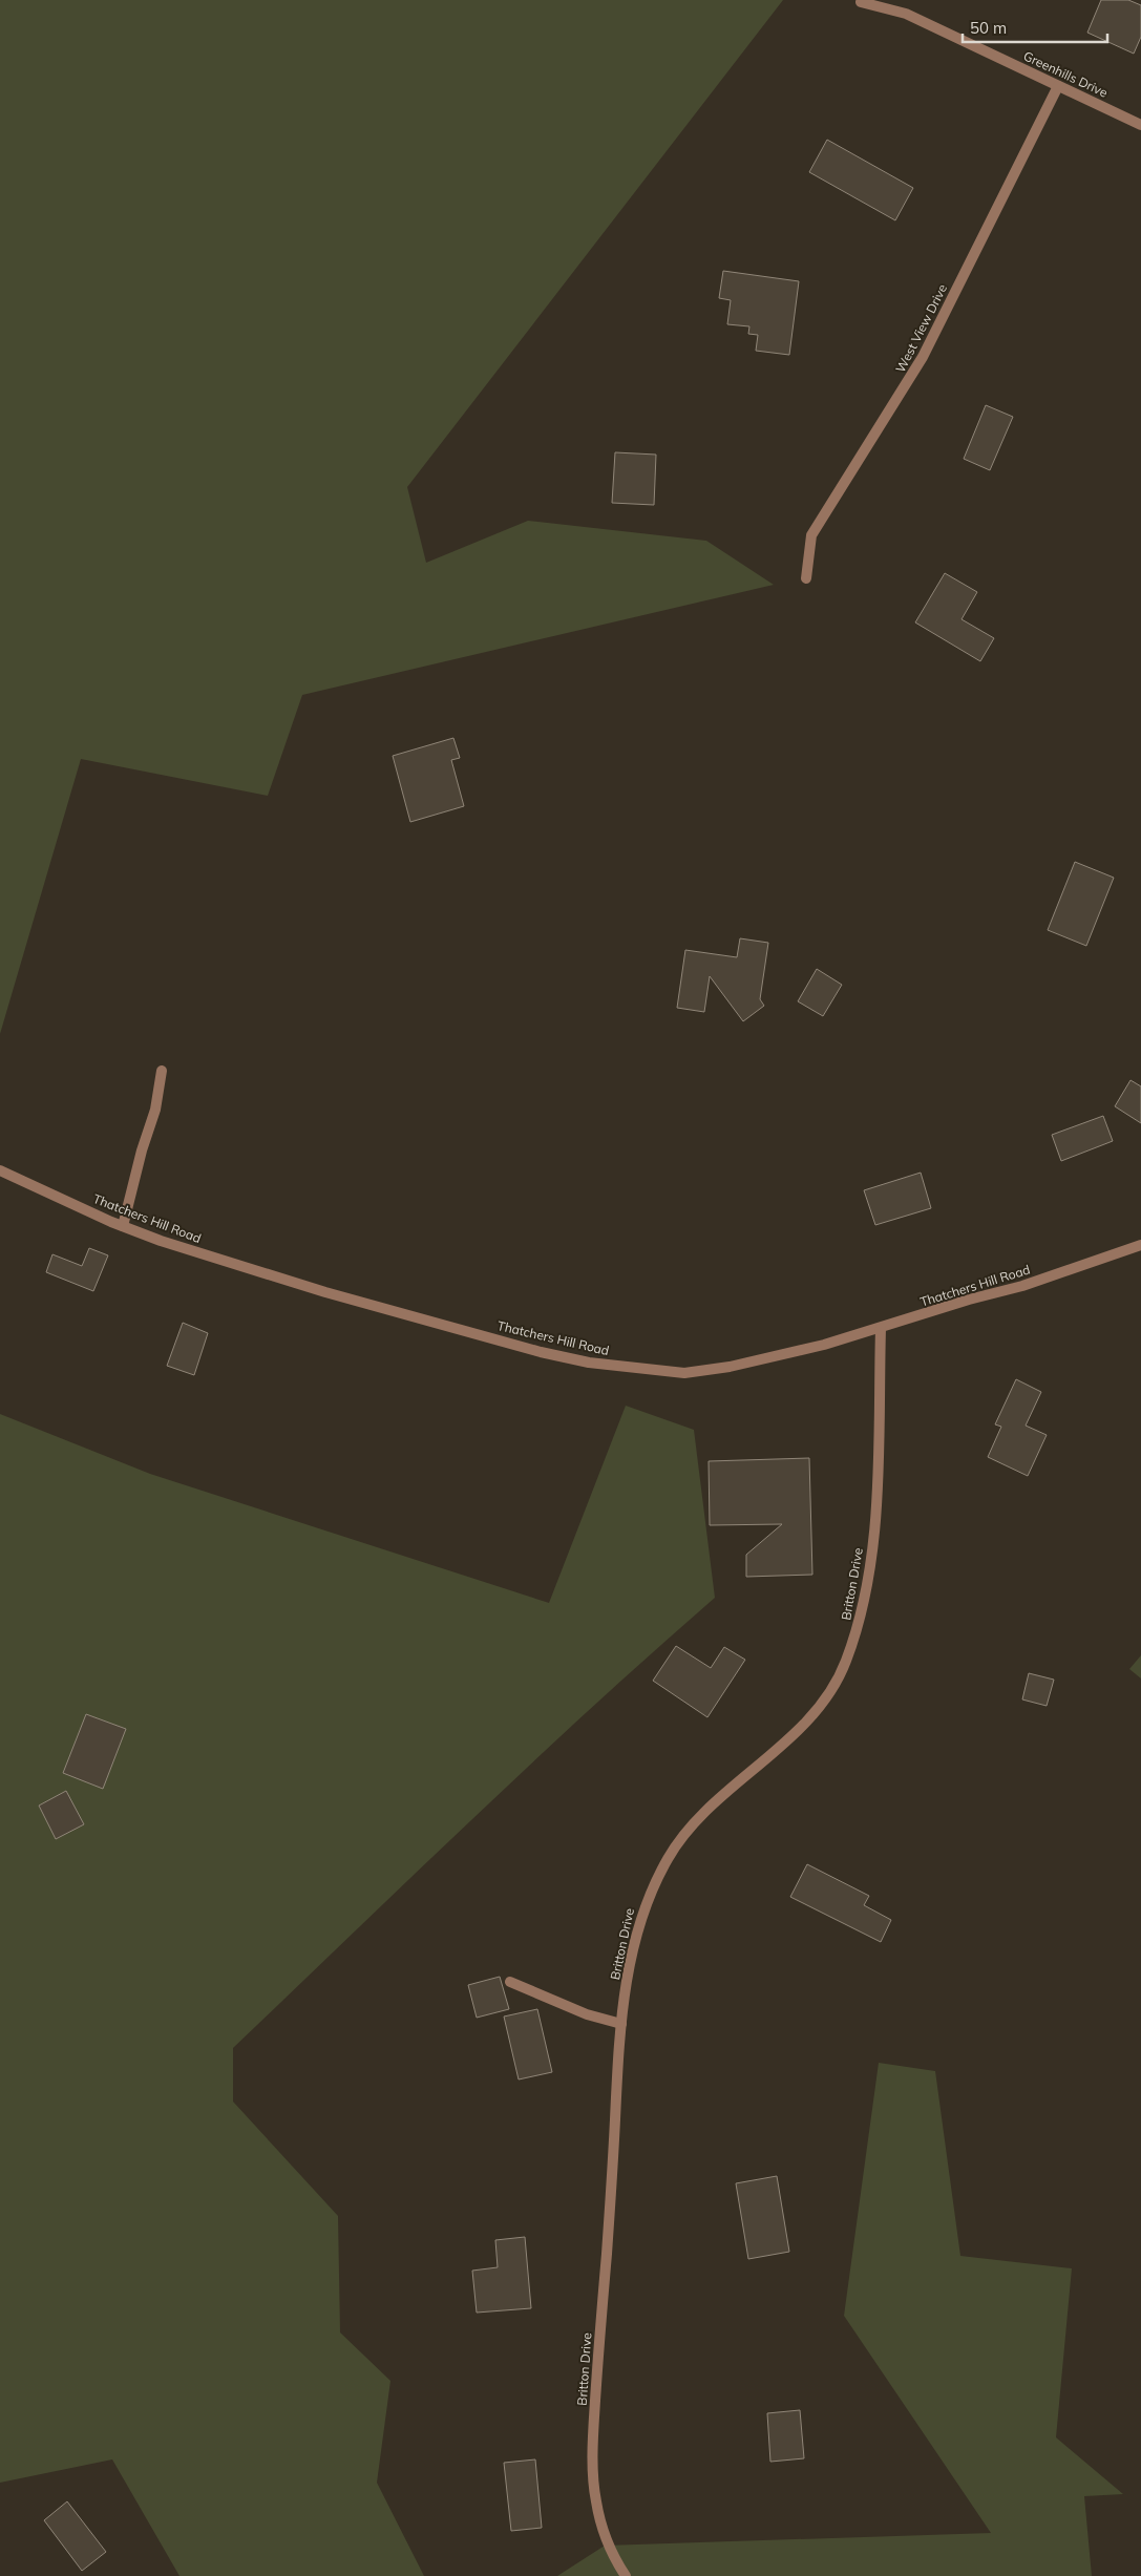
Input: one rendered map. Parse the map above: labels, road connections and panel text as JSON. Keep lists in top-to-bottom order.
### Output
{
  "streets": {
    "street": [
      "Greenhills Drive",
      "West View Drive",
      "Thatchers Hill Road",
      "Britton Drive"
    ]
  },
  "crossings": [
    ["Greenhills Drive", "West View Drive"],
    ["Thatchers Hill Road", "Britton Drive"]
  ],
  "scale_bar": "50 m"
}
